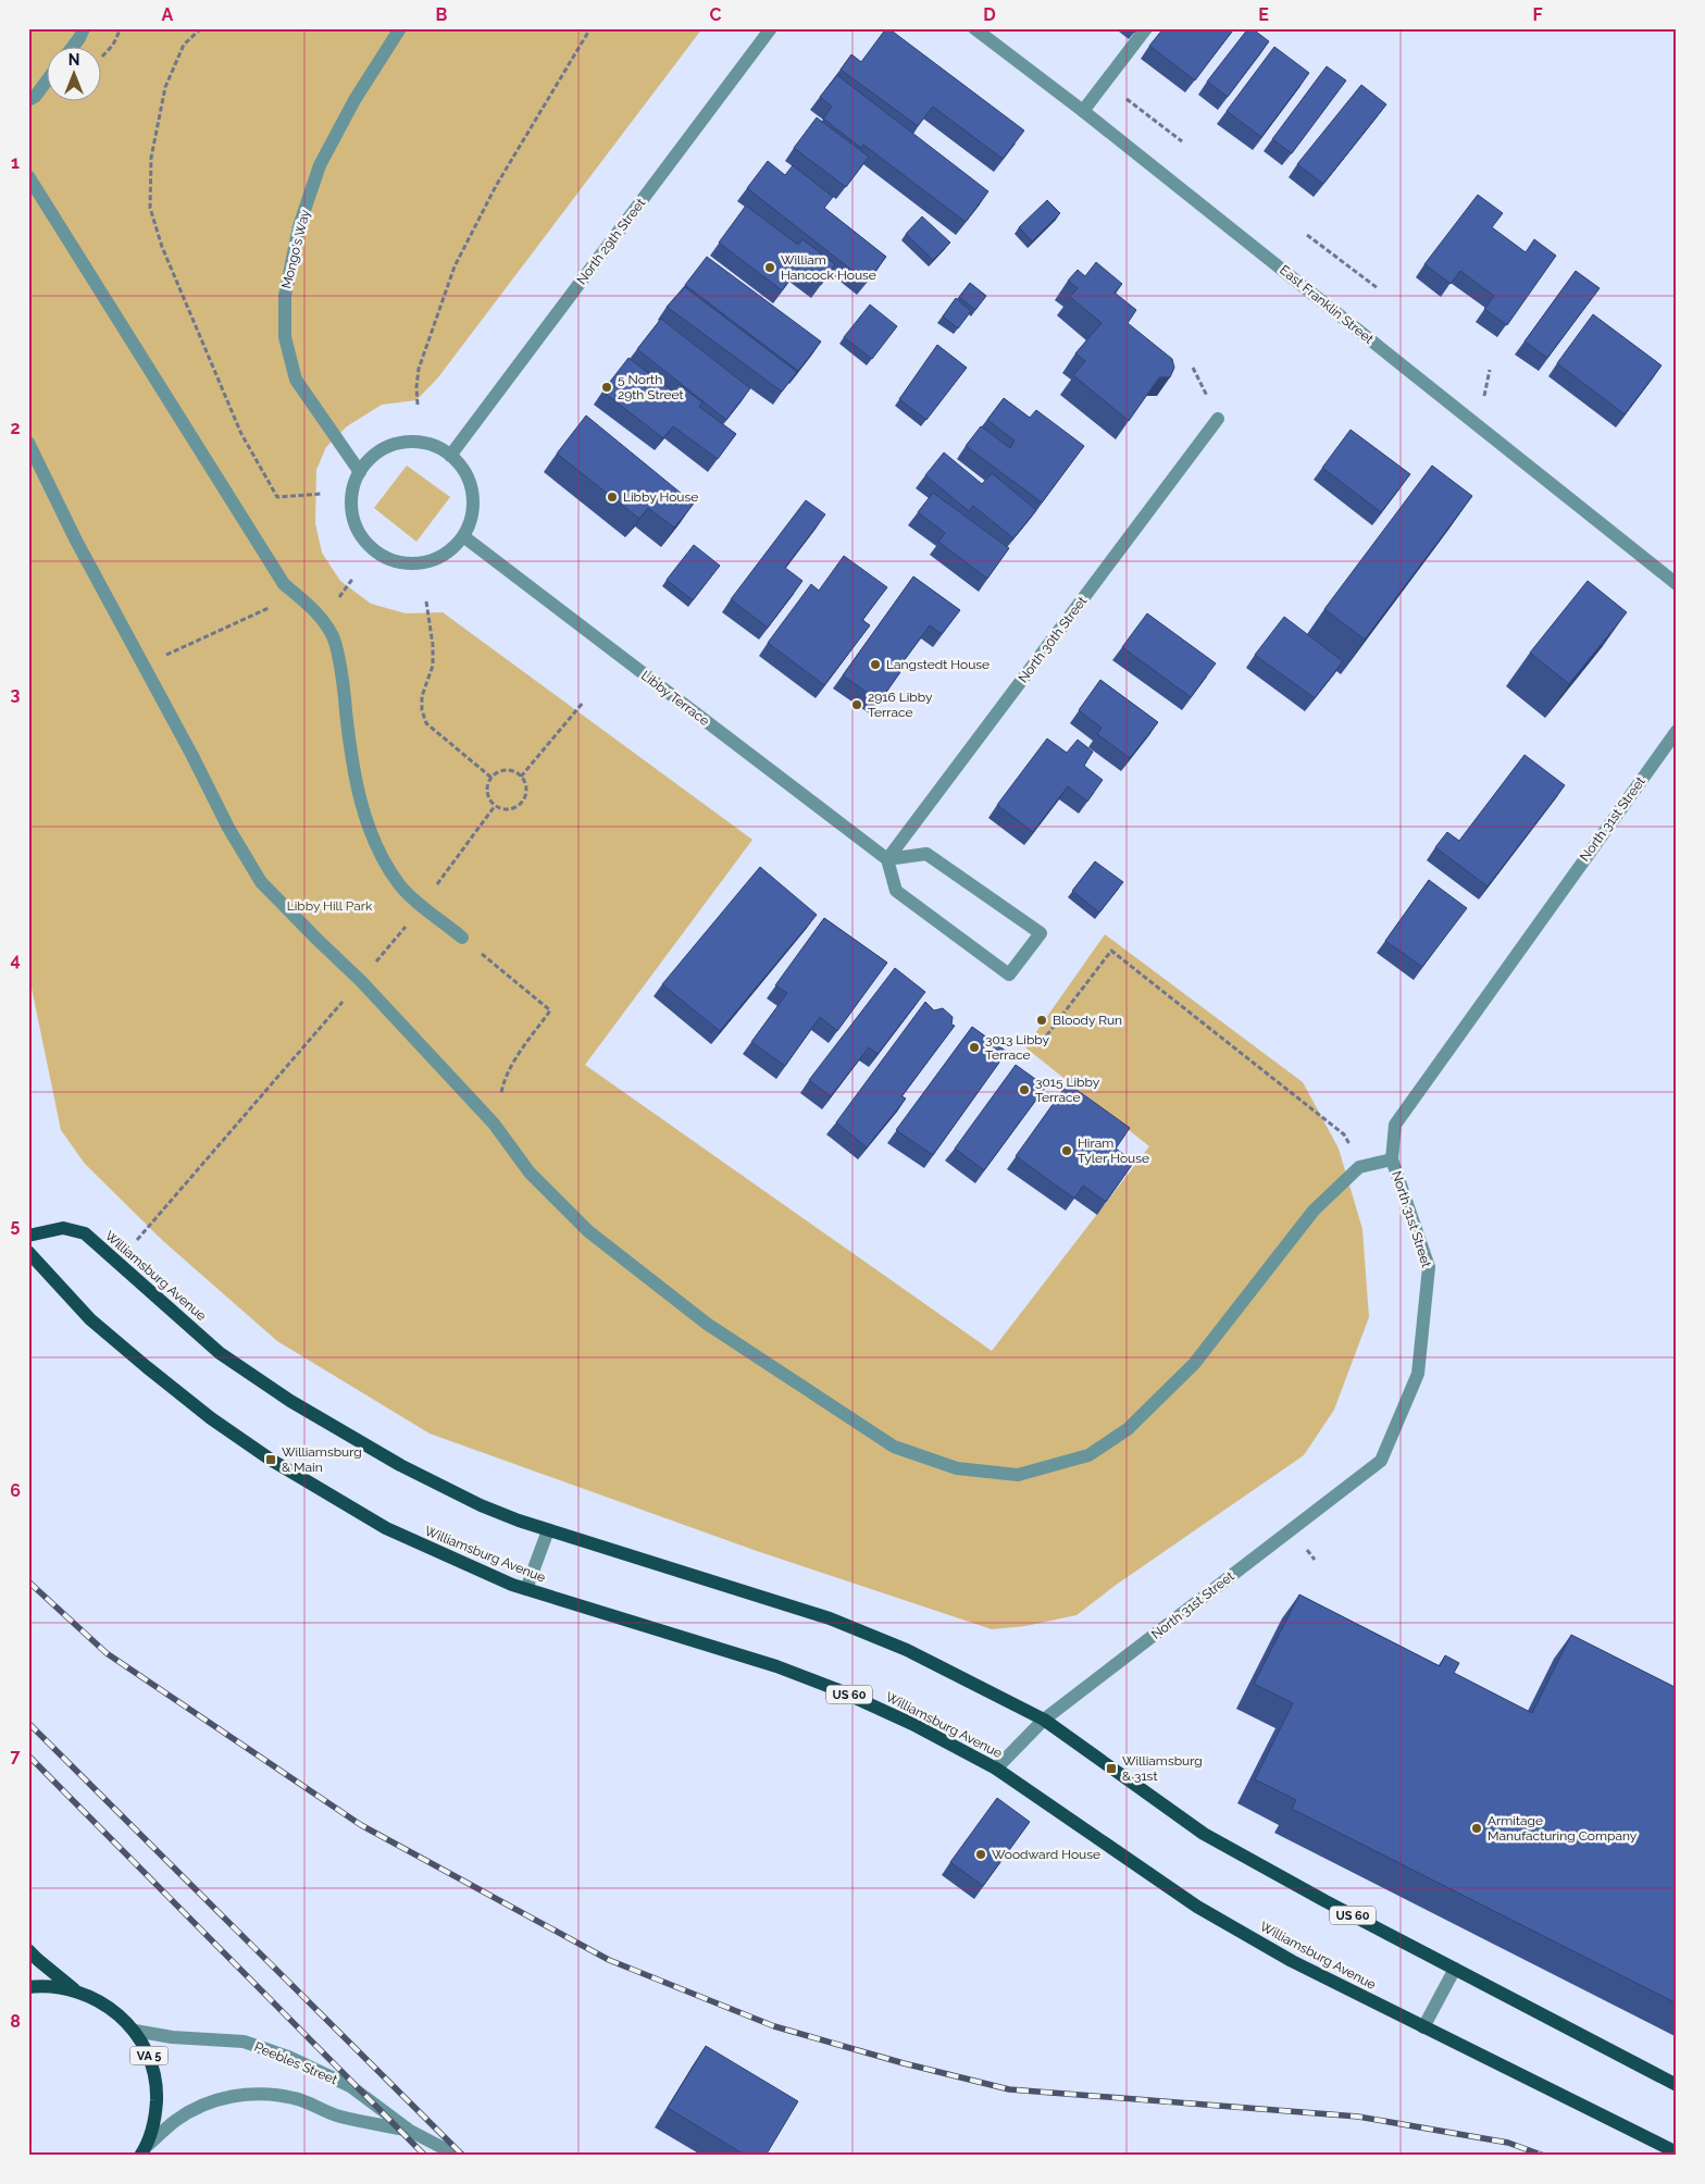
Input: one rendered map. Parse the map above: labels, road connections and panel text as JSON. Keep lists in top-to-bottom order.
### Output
{
  "streets": {
    "main road": ["Williamsburg Avenue", "US 60", "VA 5"],
    "street": [
      "North 29th Street",
      "Mongo's Way",
      "East Franklin Street",
      "North 30th Street",
      "Libby Terrace",
      "North 31st Street",
      "Peebles Street"
    ]
  },
  "crossings": [
    ["North 29th Street", "Mongo's Way"],
    ["North 29th Street", "Libby Terrace"],
    ["Mongo's Way", "Libby Terrace"],
    ["North 30th Street", "Libby Terrace"],
    ["North 31st Street", "Williamsburg Avenue"],
    ["VA 5", "Peebles Street"]
  ],
  "parks": ["Libby Hill Park"],
  "places": {
    "other": [
      "William Hancock House",
      "5 North 29th Street",
      "Libby House",
      "Langstedt House",
      "2916 Libby Terrace",
      "Bloody Run",
      "3013 Libby Terrace",
      "3015 Libby Terrace",
      "Hiram Tyler House",
      "Armitage Manufacturing Company",
      "Woodward House"
    ],
    "transit": ["Williamsburg & Main", "Williamsburg & 31st"]
  },
  "north": "top",
  "grid": {
    "columns": [
      "A",
      "B",
      "C",
      "D",
      "E",
      "F"
    ],
    "rows": [
      "1",
      "2",
      "3",
      "4",
      "5",
      "6",
      "7",
      "8"
    ]
  }
}
